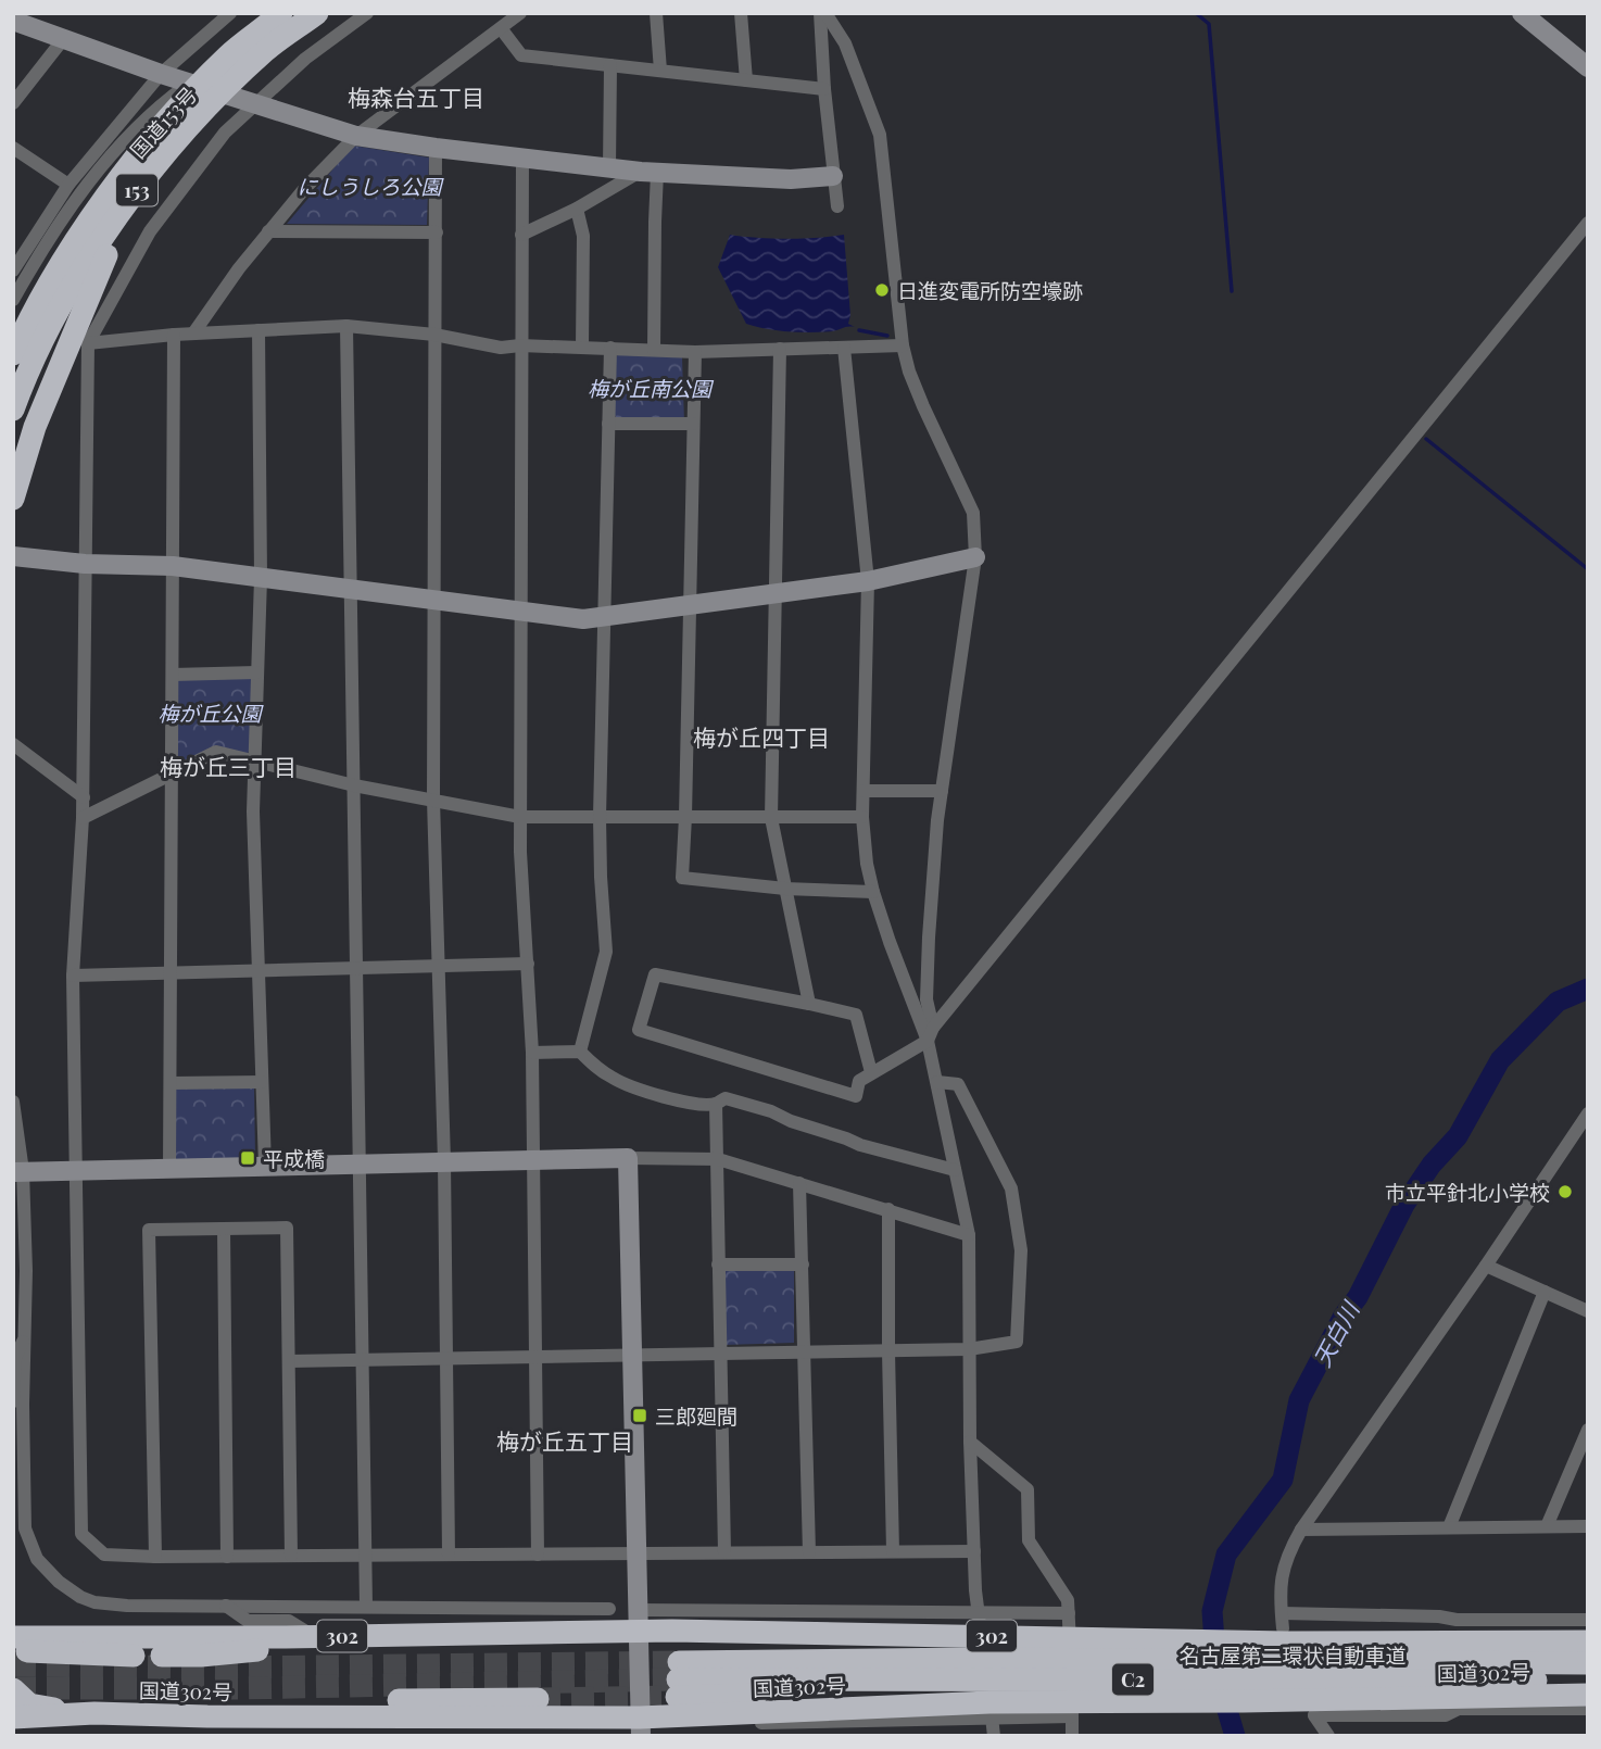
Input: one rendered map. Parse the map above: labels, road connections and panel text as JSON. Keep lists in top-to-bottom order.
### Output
{
  "streets": {
    "highway": [
      "国道153号",
      "153",
      "302",
      "名古屋第二環状自動車道",
      "国道302号",
      "C2"
    ]
  },
  "crossings": [
    ["302", "国道302号"],
    ["名古屋第二環状自動車道", "国道302号"]
  ],
  "districts": [
    "梅森台五丁目",
    "梅が丘四丁目",
    "梅が丘三丁目",
    "梅が丘五丁目"
  ],
  "water": ["天白川"],
  "parks": ["にしうしろ公園", "梅が丘南公園", "梅が丘公園"],
  "places": {
    "other": ["日進変電所防空壕跡", "市立平針北小学校"],
    "transit": ["平成橋", "三郎廻間"]
  }
}
